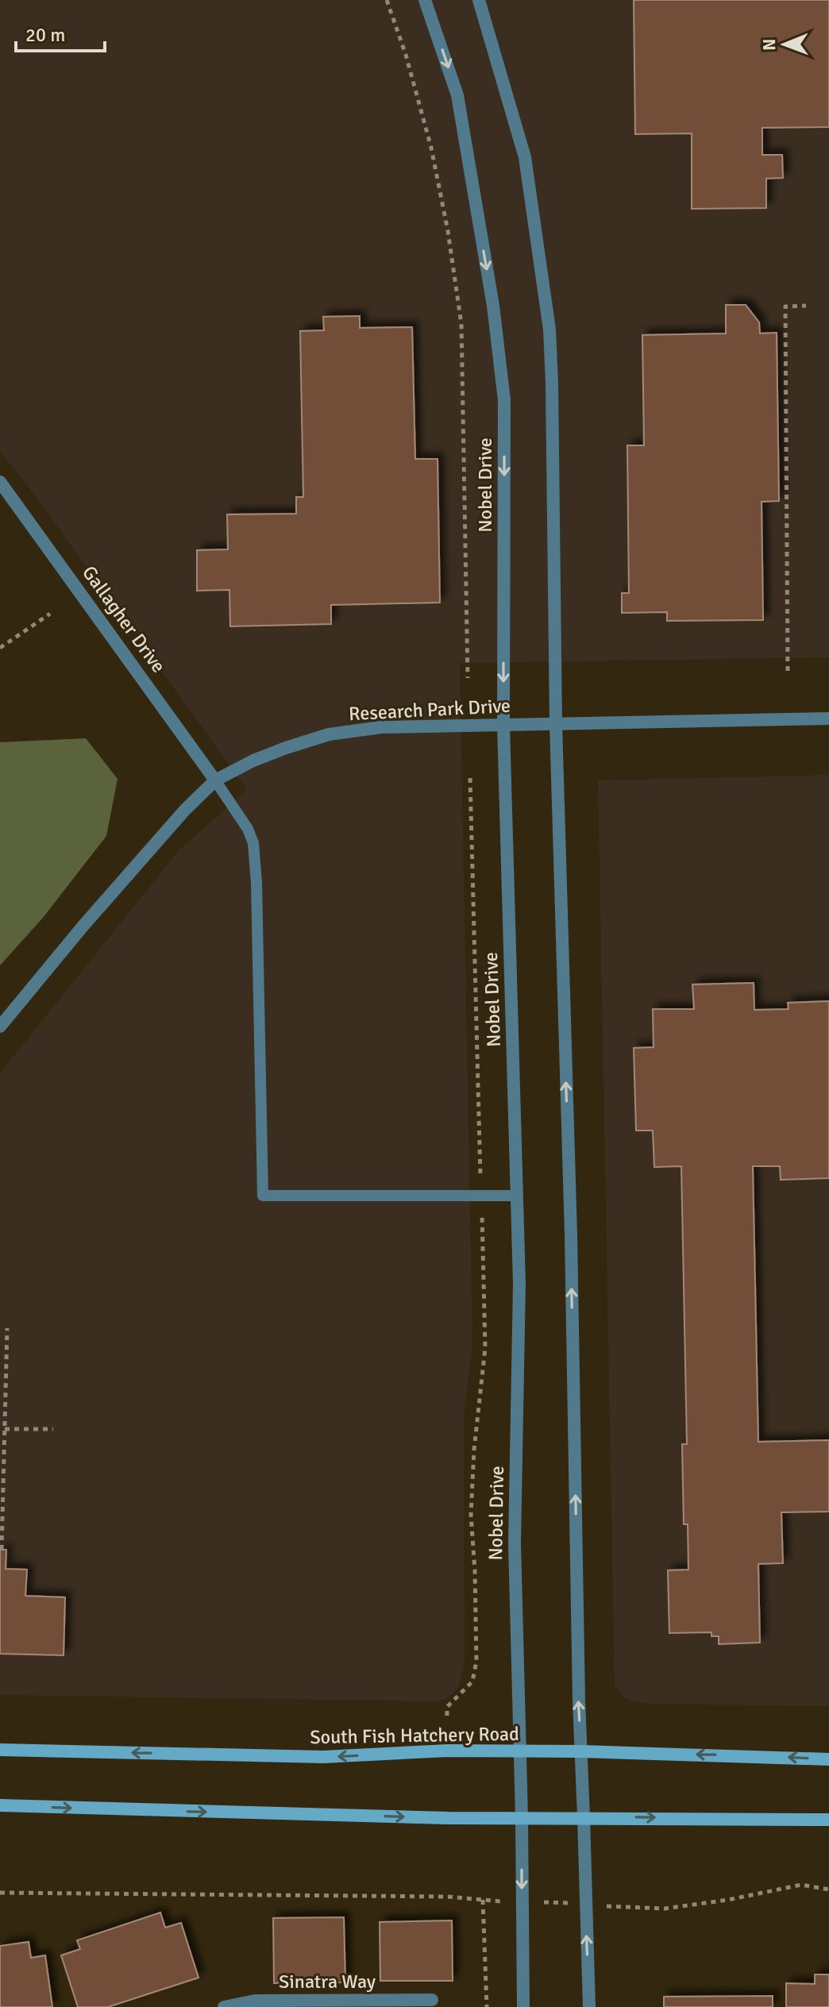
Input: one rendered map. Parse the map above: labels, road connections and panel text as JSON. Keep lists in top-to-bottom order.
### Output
{
  "streets": {
    "main road": ["South Fish Hatchery Road"],
    "street": [
      "Nobel Drive",
      "Gallagher Drive",
      "Research Park Drive",
      "Sinatra Way"
    ]
  },
  "crossings": [
    ["Nobel Drive", "Research Park Drive"],
    ["Nobel Drive", "South Fish Hatchery Road"],
    ["Gallagher Drive", "Research Park Drive"]
  ],
  "scale_bar": "20 m",
  "north": "left"
}
